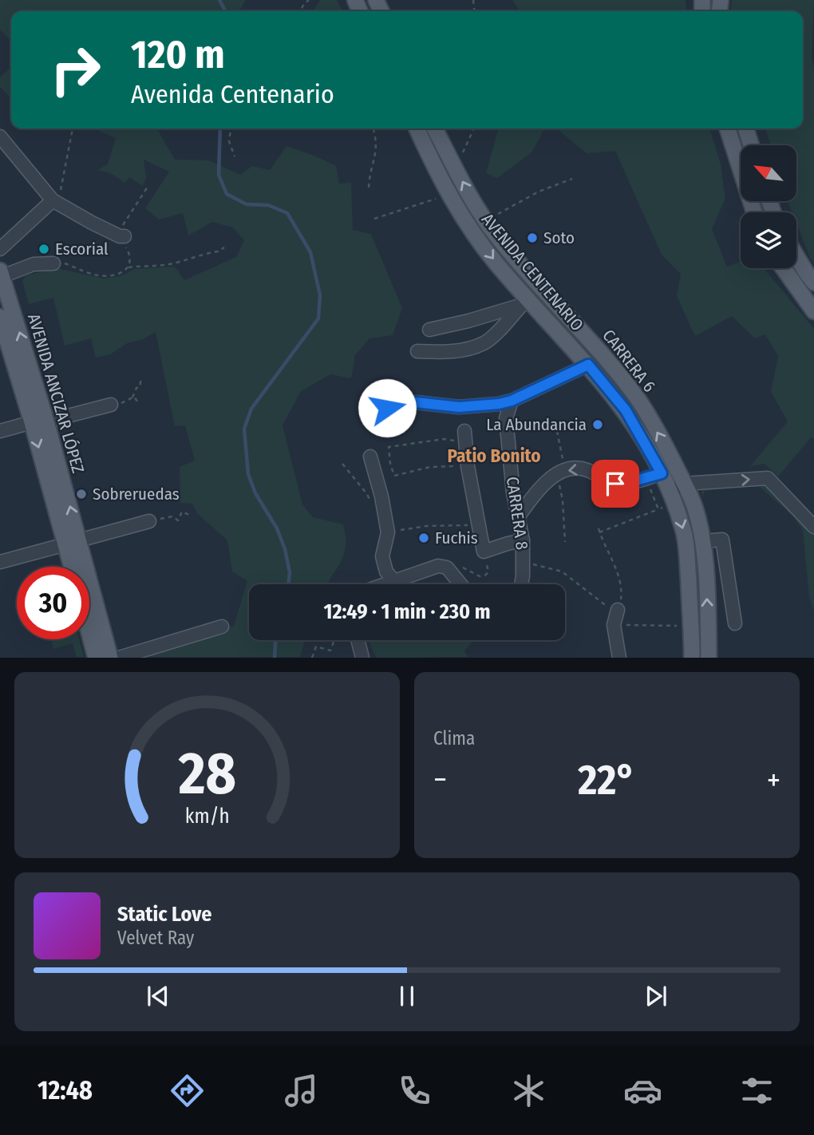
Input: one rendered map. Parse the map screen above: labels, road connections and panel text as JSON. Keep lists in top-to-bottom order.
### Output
{
  "streets": {
    "main road": ["AVENIDA CENTENARIO", "CARRERA 6", "AVENIDA ANCIZAR LÓPEZ"],
    "street": ["CARRERA 8"]
  },
  "one_way": ["AVENIDA CENTENARIO", "CARRERA 6"],
  "districts": ["Patio Bonito"],
  "places": [
    "Soto",
    "Escorial",
    "La Abundancia",
    "Sobreruedas",
    "Fuchis"
  ],
  "north": "top left",
  "page": {
    "turn": ["120 m", "Avenida Centenario"],
    "limit": "30",
    "trip": "12:49 · 1 min · 230 m",
    "tile": "Clima",
    "heat": ["−", "22°", "+"],
    "song": ["Static Love", "Velvet Ray"],
    "tabs": "12:48",
    "gauge": ["28", "km/h"]
  }
}
